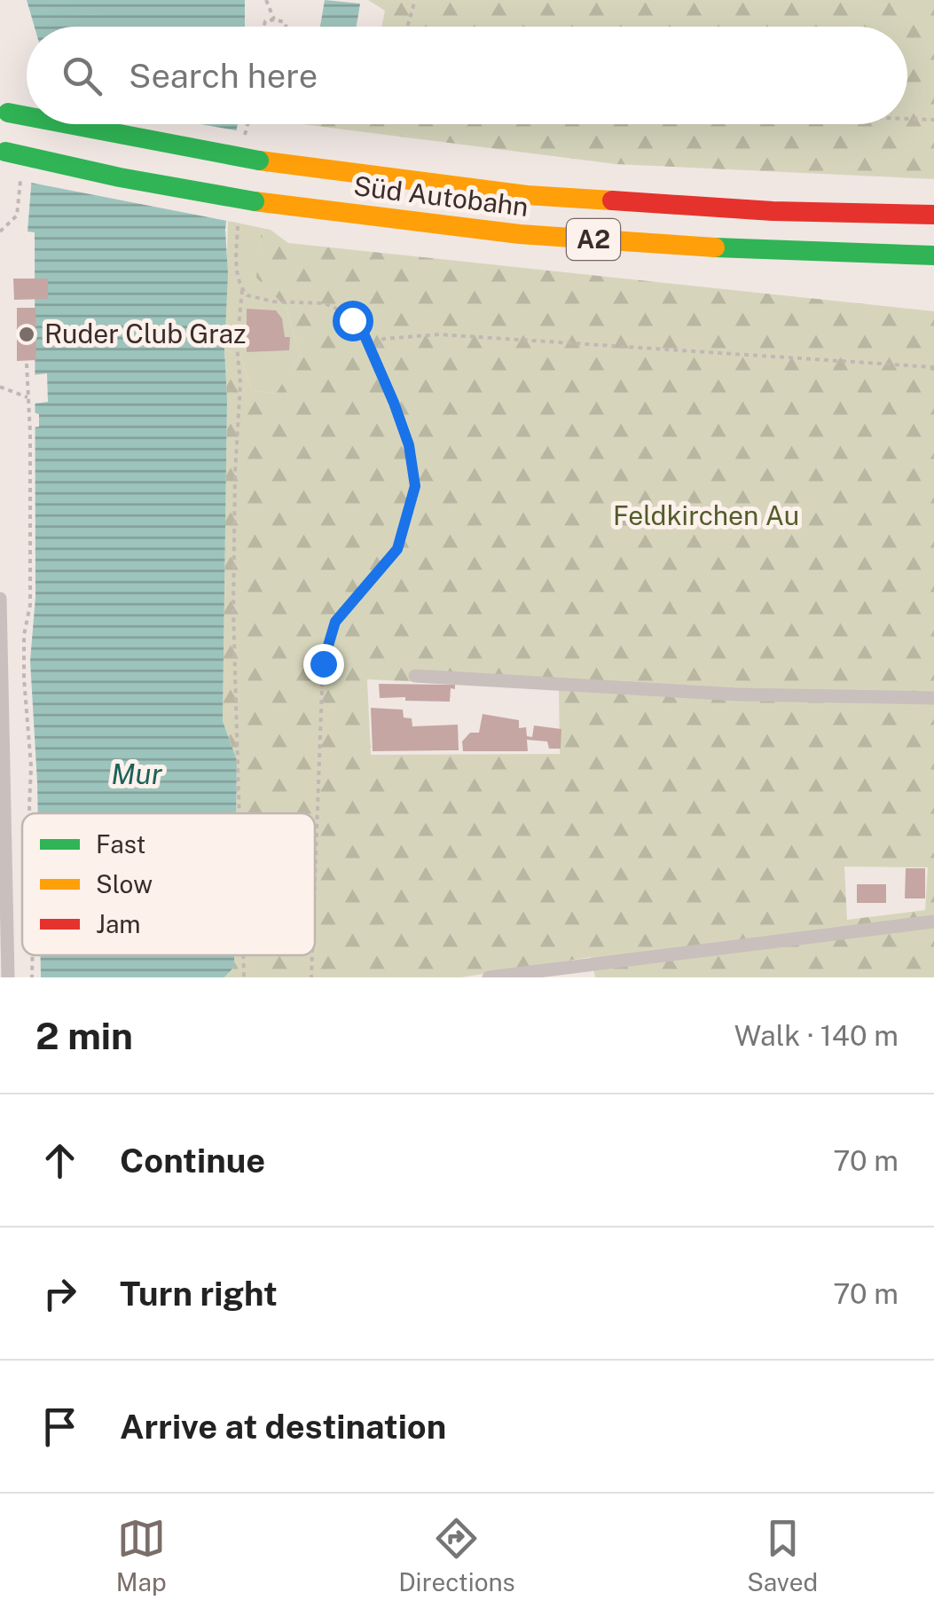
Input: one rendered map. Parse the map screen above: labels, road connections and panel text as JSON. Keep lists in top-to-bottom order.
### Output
{
  "streets": {
    "highway": ["Süd Autobahn", "A2"]
  },
  "water": ["Mur"],
  "parks": ["Feldkirchen Au"],
  "places": ["Ruder Club Graz"],
  "legend": ["Fast", "Slow", "Jam"],
  "page": {
    "search": "Search here",
    "heading": ["2 min", "Walk · 140 m"],
    "list": [
      ["Continue", "70 m"],
      ["Turn right", "70 m"],
      "Arrive at destination"
    ],
    "nav": ["Map", "Directions", "Saved"]
  }
}
